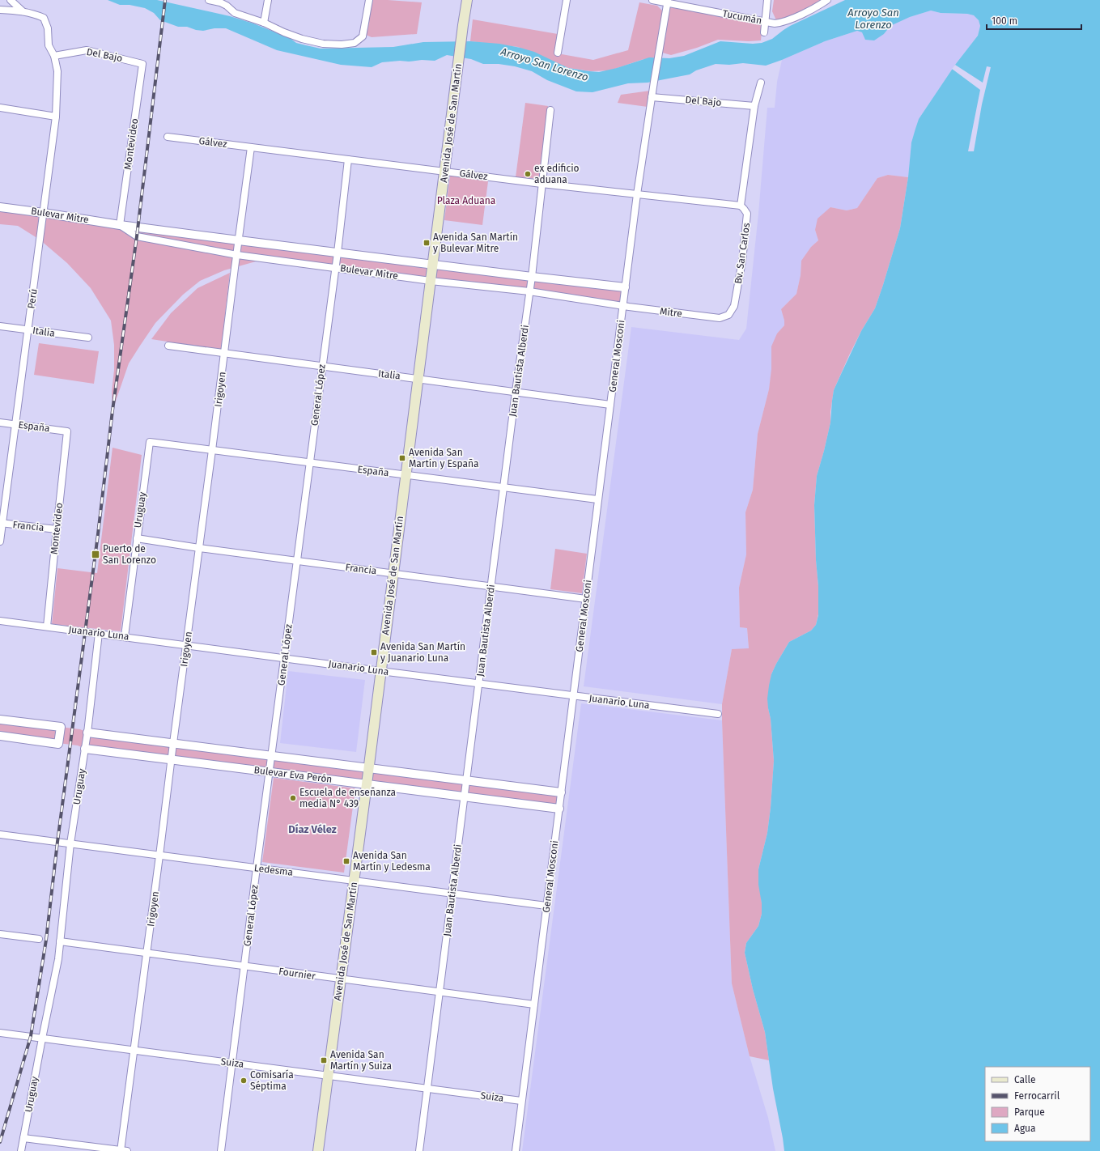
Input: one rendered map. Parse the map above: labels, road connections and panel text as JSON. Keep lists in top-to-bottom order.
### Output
{
  "streets": {
    "main road": ["Avenida José de San Martín"],
    "street": [
      "Tucumán",
      "Del Bajo",
      "Gálvez",
      "Montevideo",
      "Bulevar Mitre",
      "Bv. San Carlos",
      "Perú",
      "Mitre",
      "Italia",
      "General Mosconi",
      "Juan Bautista Alberdi",
      "Irigoyen",
      "General López",
      "España",
      "Uruguay",
      "Francia",
      "Juanario Luna",
      "Bulevar Eva Perón",
      "Ledesma",
      "Fournier",
      "Suiza"
    ]
  },
  "crossings": [
    ["Tucumán", "General Mosconi"],
    ["Del Bajo", "Montevideo"],
    ["Del Bajo", "Perú"],
    ["Del Bajo", "General Mosconi"],
    ["Avenida José de San Martín", "Gálvez"],
    ["Avenida José de San Martín", "Bulevar Mitre"],
    ["Avenida José de San Martín", "Italia"],
    ["Avenida José de San Martín", "España"],
    ["Avenida José de San Martín", "Francia"],
    ["Avenida José de San Martín", "Juanario Luna"],
    ["Avenida José de San Martín", "Bulevar Eva Perón"],
    ["Avenida José de San Martín", "Ledesma"],
    ["Avenida José de San Martín", "Fournier"],
    ["Avenida José de San Martín", "Suiza"],
    ["Gálvez", "Bv. San Carlos"],
    ["Gálvez", "General Mosconi"],
    ["Gálvez", "Juan Bautista Alberdi"],
    ["Gálvez", "Irigoyen"],
    ["Gálvez", "General López"],
    ["Montevideo", "Bulevar Mitre"],
    ["Montevideo", "España"],
    ["Montevideo", "Francia"],
    ["Montevideo", "Juanario Luna"],
    ["Bulevar Mitre", "Perú"],
    ["Bulevar Mitre", "Mitre"],
    ["Bulevar Mitre", "General Mosconi"],
    ["Bulevar Mitre", "Juan Bautista Alberdi"],
    ["Bulevar Mitre", "Irigoyen"],
    ["Bulevar Mitre", "General López"],
    ["Bv. San Carlos", "Mitre"],
    ["Perú", "Italia"],
    ["Perú", "España"],
    ["Perú", "Francia"],
    ["Mitre", "General Mosconi"],
    ["Italia", "General Mosconi"],
    ["Italia", "Juan Bautista Alberdi"],
    ["Italia", "Irigoyen"],
    ["Italia", "General López"],
    ["General Mosconi", "España"],
    ["General Mosconi", "Francia"],
    ["General Mosconi", "Juanario Luna"],
    ["General Mosconi", "Bulevar Eva Perón"],
    ["General Mosconi", "Ledesma"],
    ["General Mosconi", "Fournier"],
    ["General Mosconi", "Suiza"],
    ["Juan Bautista Alberdi", "España"],
    ["Juan Bautista Alberdi", "Francia"],
    ["Juan Bautista Alberdi", "Juanario Luna"],
    ["Juan Bautista Alberdi", "Bulevar Eva Perón"],
    ["Juan Bautista Alberdi", "Ledesma"],
    ["Juan Bautista Alberdi", "Fournier"],
    ["Juan Bautista Alberdi", "Suiza"],
    ["Irigoyen", "España"],
    ["Irigoyen", "Francia"],
    ["Irigoyen", "Juanario Luna"],
    ["Irigoyen", "Bulevar Eva Perón"],
    ["Irigoyen", "Ledesma"],
    ["Irigoyen", "Fournier"],
    ["Irigoyen", "Suiza"],
    ["General López", "España"],
    ["General López", "Francia"],
    ["General López", "Juanario Luna"],
    ["General López", "Bulevar Eva Perón"],
    ["General López", "Ledesma"],
    ["General López", "Fournier"],
    ["General López", "Suiza"],
    ["España", "Uruguay"],
    ["Uruguay", "Francia"],
    ["Uruguay", "Juanario Luna"],
    ["Uruguay", "Bulevar Eva Perón"],
    ["Uruguay", "Ledesma"],
    ["Uruguay", "Fournier"],
    ["Uruguay", "Suiza"]
  ],
  "districts": ["Díaz Vélez"],
  "water": ["Arroyo San Lorenzo"],
  "parks": ["Plaza Aduana"],
  "places": {
    "other": ["ex edificio aduana", "Escuela de enseñanza media N° 439", "Comisaría Séptima"],
    "transit": [
      "Avenida San Martín y Bulevar Mitre",
      "Avenida San Martín y España",
      "Puerto de San Lorenzo",
      "Avenida San Martín y Juanario Luna",
      "Avenida San Martín y Ledesma",
      "Avenida San Martín y Suiza"
    ]
  },
  "legend": [
    "Calle",
    "Ferrocarril",
    "Parque",
    "Agua"
  ],
  "scale_bar": "100 m"
}
